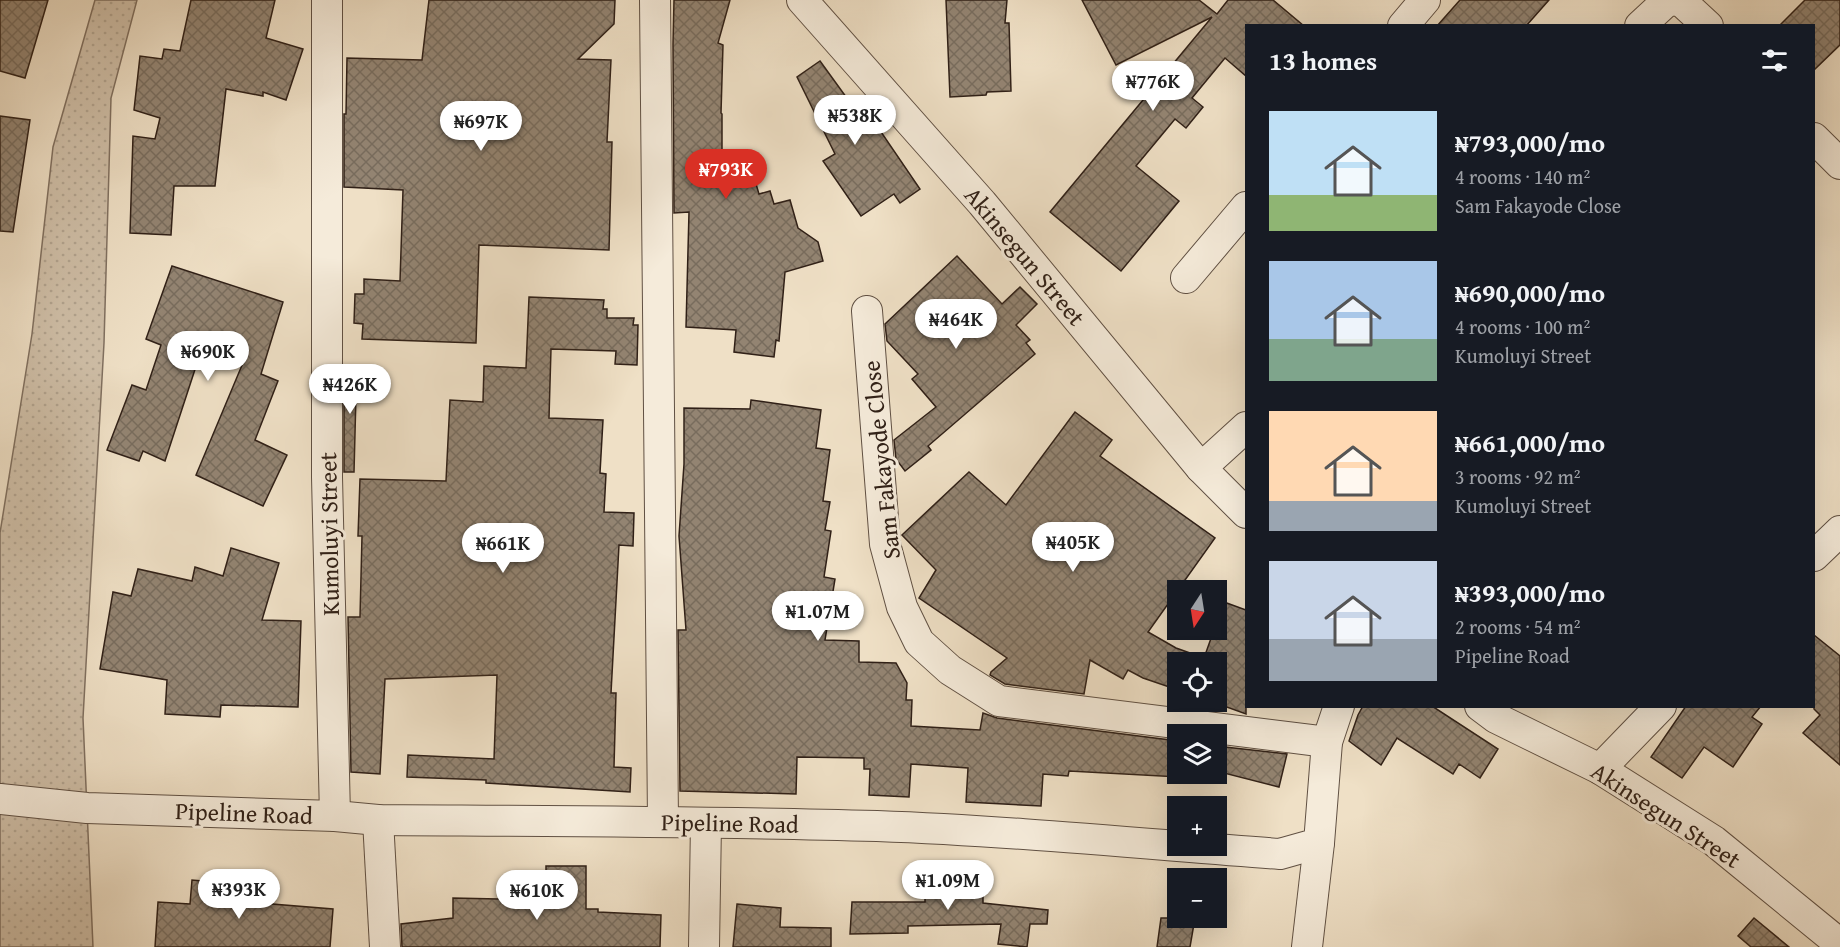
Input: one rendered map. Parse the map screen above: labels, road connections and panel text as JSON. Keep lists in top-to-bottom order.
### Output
{
  "streets": {
    "street": [
      "Akinsegun Street",
      "Sam Fakayode Close",
      "Kumoluyi Street",
      "Pipeline Road"
    ]
  },
  "crossings": [
    ["Kumoluyi Street", "Pipeline Road"]
  ],
  "north": "bottom",
  "page": {
    "heading": "13 homes",
    "price": [
      "₦776K",
      "₦538K",
      "₦697K",
      "₦793K",
      "₦464K",
      "₦690K",
      "₦426K",
      "₦405K",
      "₦661K",
      "₦1.07M",
      "₦1.09M",
      "₦393K",
      "₦610K"
    ],
    "list": [
      {
        "name": "₦793,000/mo",
        "note": "4 rooms · 140 m² · Sam Fakayode Close"
      },
      {
        "name": "₦690,000/mo",
        "note": "4 rooms · 100 m² · Kumoluyi Street"
      },
      {
        "name": "₦661,000/mo",
        "note": "3 rooms · 92 m² · Kumoluyi Street"
      },
      {
        "name": "₦393,000/mo",
        "note": "2 rooms · 54 m² · Pipeline Road"
      }
    ],
    "map_buttons": ["+", "−"]
  }
}
